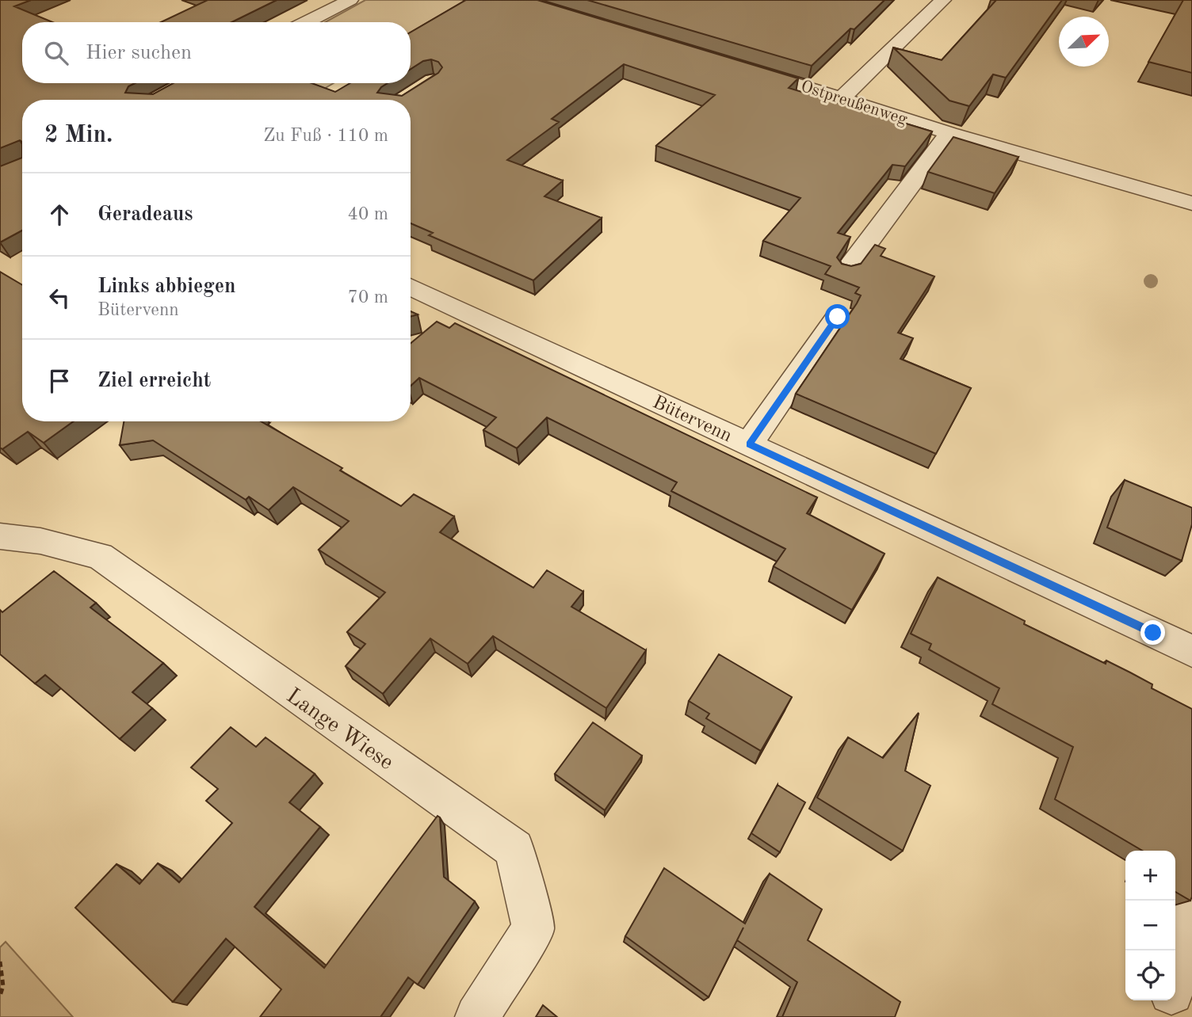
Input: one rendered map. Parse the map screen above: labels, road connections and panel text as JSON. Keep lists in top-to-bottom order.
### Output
{
  "streets": {
    "street": ["Ostpreußenweg", "Bütervenn", "Lange Wiese"]
  },
  "north": "top right",
  "page": {
    "search": "Hier suchen",
    "heading": ["2 Min.", "Zu Fuß · 110 m"],
    "list": [
      ["Geradeaus", "40 m"],
      ["Links abbiegen", "Bütervenn", "70 m"],
      "Ziel erreicht"
    ],
    "map_buttons": ["+", "−"]
  }
}
